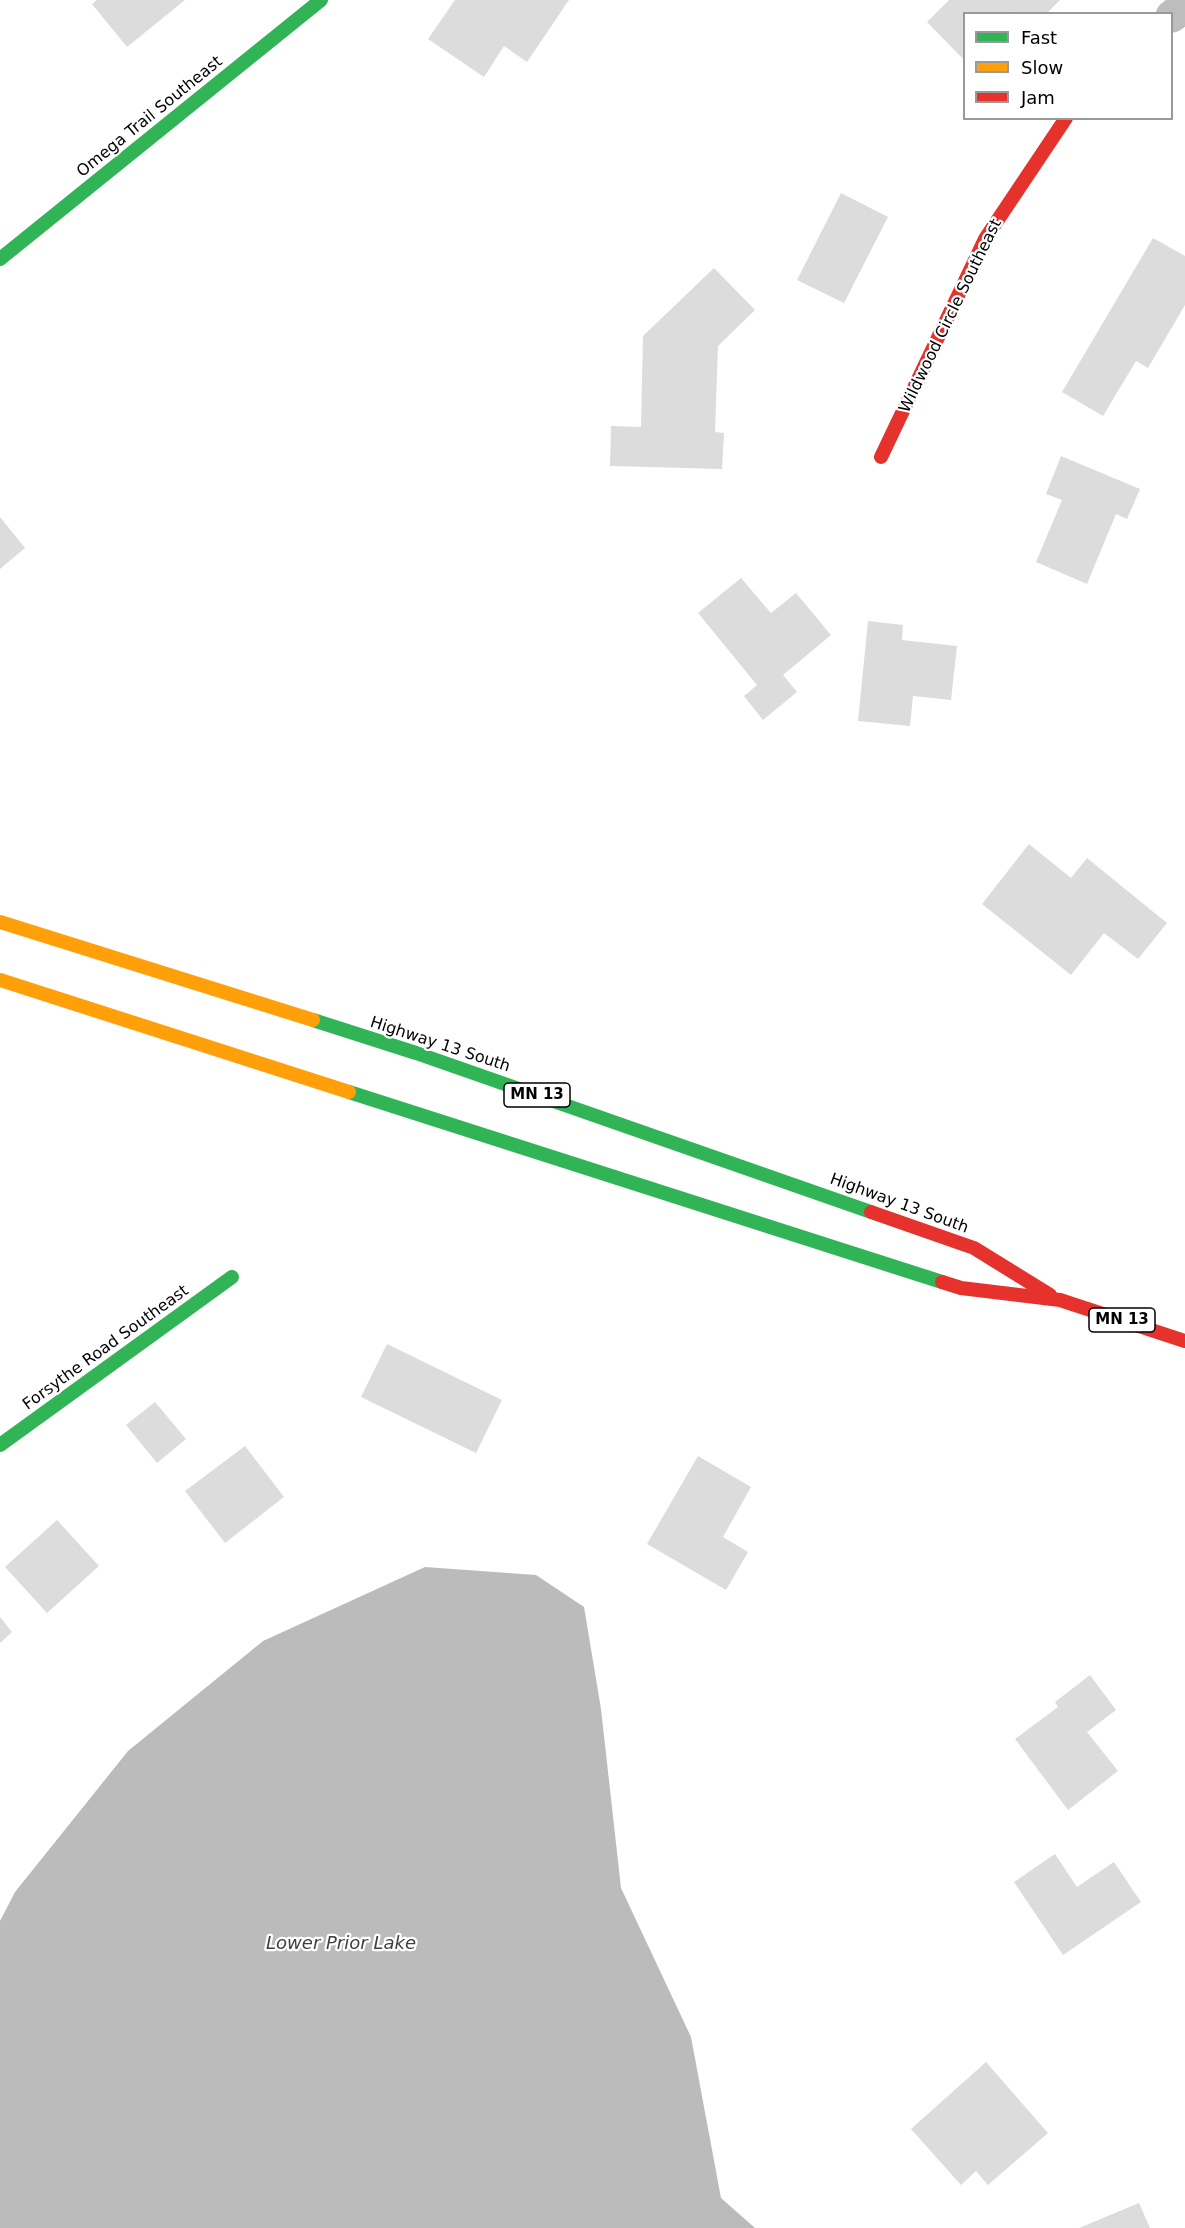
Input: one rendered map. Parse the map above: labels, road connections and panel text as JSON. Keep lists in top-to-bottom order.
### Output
{
  "streets": {
    "main road": [
      "Omega Trail Southeast",
      "Wildwood Circle Southeast",
      "Highway 13 South",
      "MN 13",
      "Forsythe Road Southeast"
    ]
  },
  "water": ["Lower Prior Lake"],
  "legend": ["Fast", "Slow", "Jam"]
}
